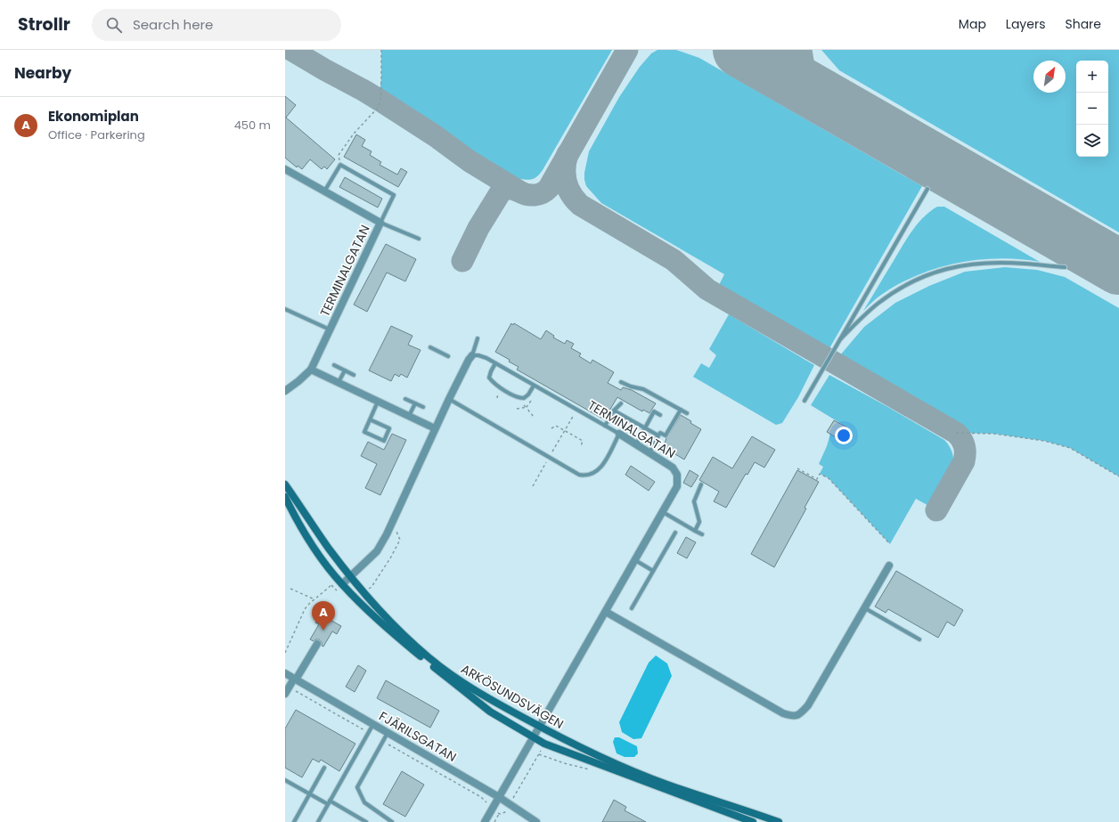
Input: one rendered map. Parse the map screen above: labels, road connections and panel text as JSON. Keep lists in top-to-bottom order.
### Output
{
  "streets": {
    "main road": ["ARKÖSUNDSVÄGEN"],
    "street": ["TERMINALGATAN", "FJÄRILSGATAN"]
  },
  "crossings": [
    ["TERMINALGATAN", "ARKÖSUNDSVÄGEN"],
    ["TERMINALGATAN", "FJÄRILSGATAN"]
  ],
  "north": "top right",
  "page": {
    "header": "Strollr",
    "search": "Search here",
    "nav": ["Map", "Layers", "Share"],
    "heading": "Nearby",
    "map_buttons": ["+", "−"],
    "list": [
      {
        "mark": "A",
        "name": "Ekonomiplan",
        "note": "Office · Parkering",
        "value": "450 m"
      }
    ],
    "pins": "A"
  }
}
